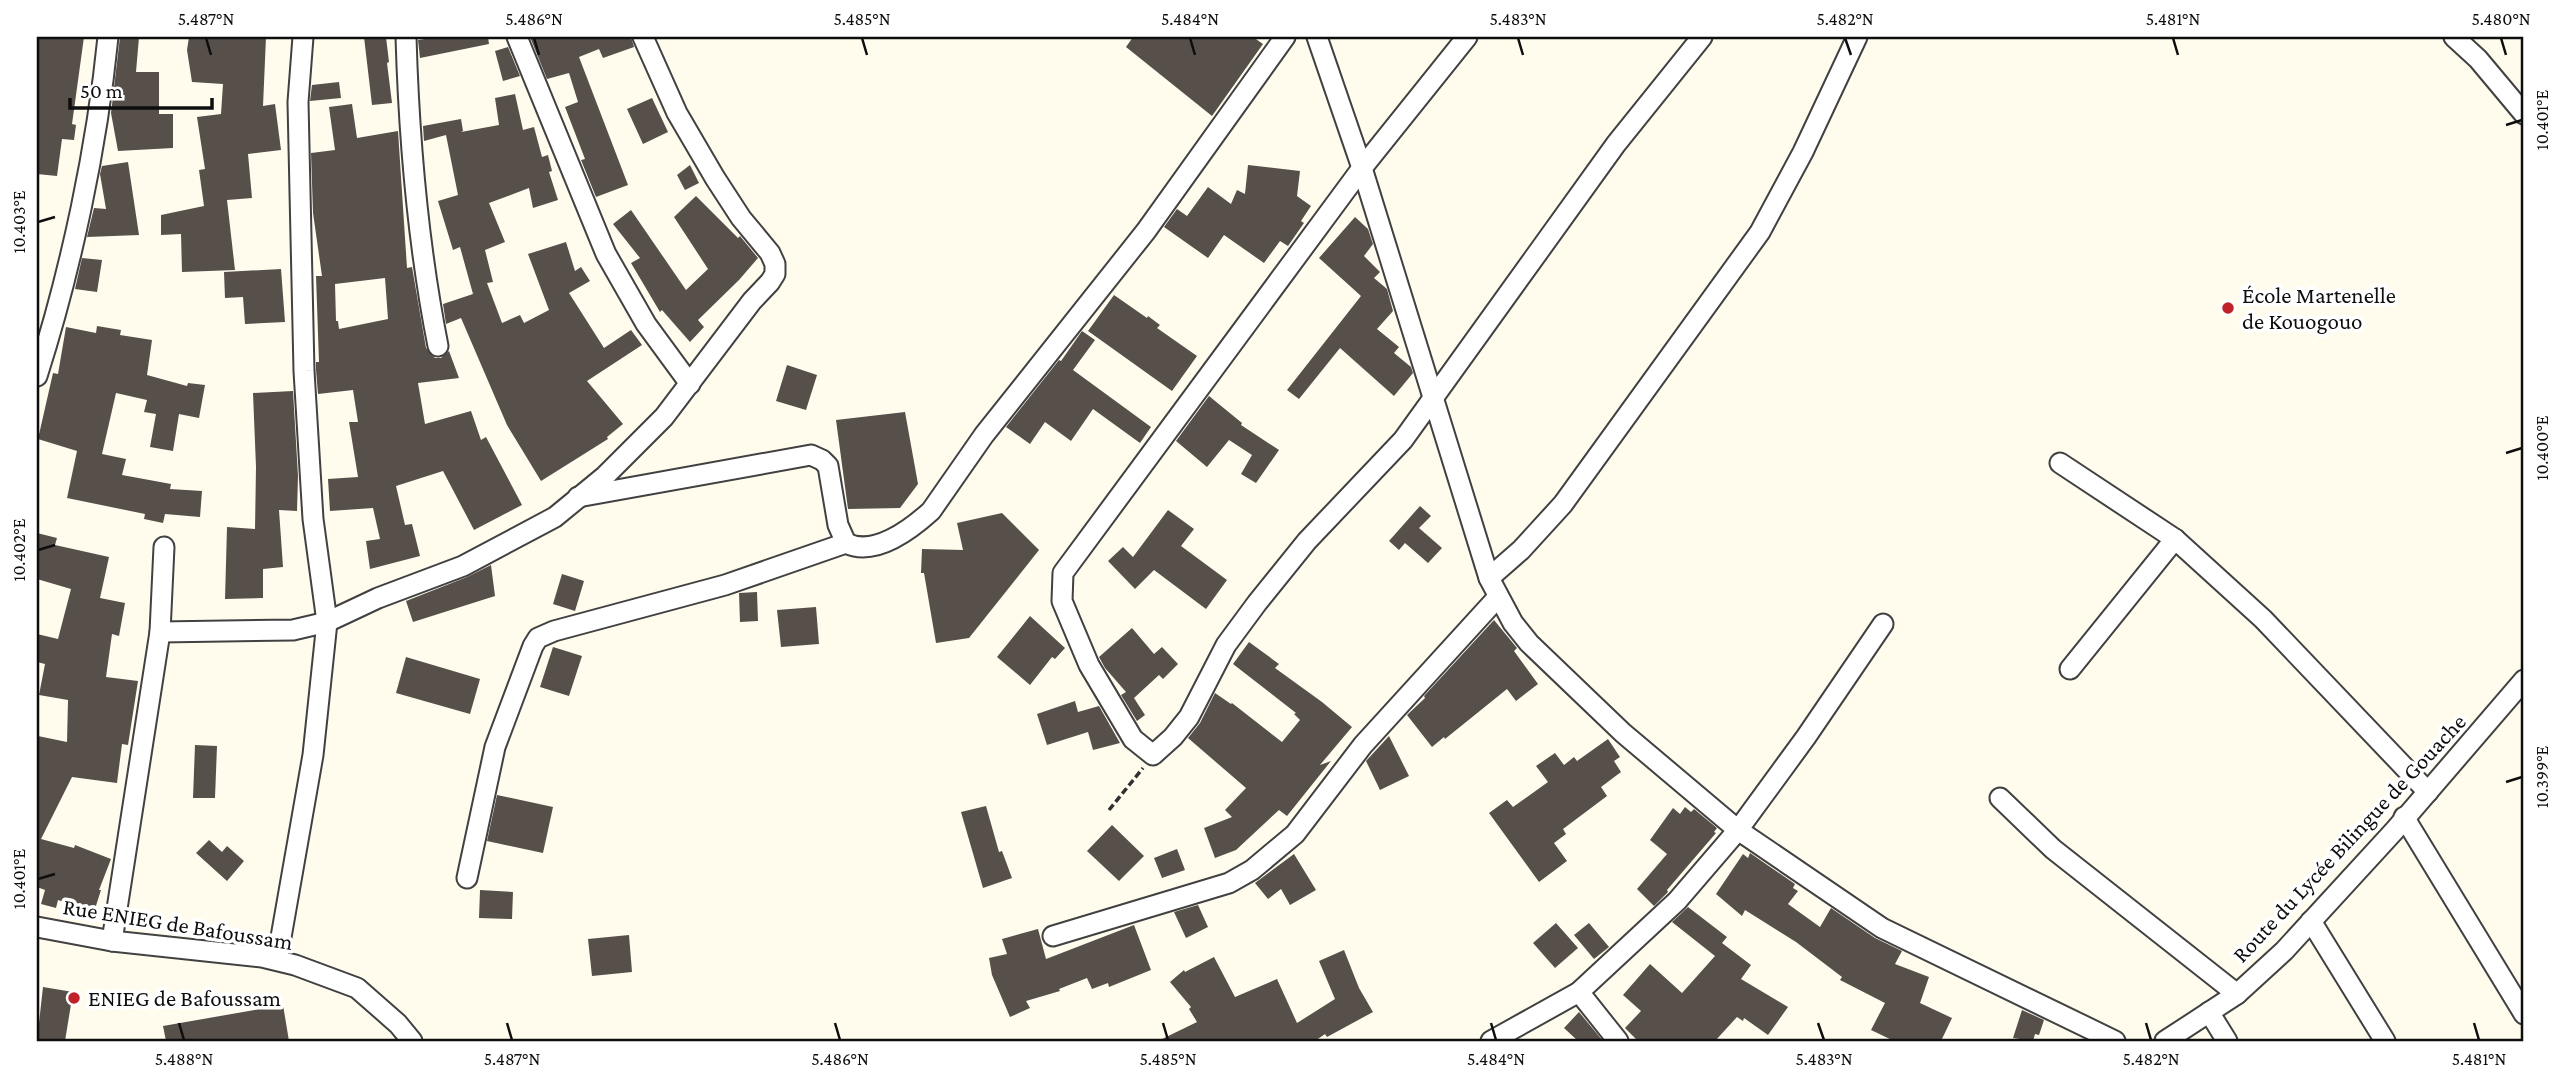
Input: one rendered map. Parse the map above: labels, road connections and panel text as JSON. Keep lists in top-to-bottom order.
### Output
{
  "streets": {
    "street": ["Route du Lycée Bilingue de Gouache", "Rue ENIEG de Bafoussam"]
  },
  "places": ["École Martenelle de Kouogouo", "ENIEG de Bafoussam"],
  "scale_bar": "50 m",
  "coordinates": [
    "5.487°N",
    "5.486°N",
    "5.485°N",
    "5.484°N",
    "5.483°N",
    "5.482°N",
    "5.481°N",
    "5.480°N",
    "10.401°E",
    "10.403°E",
    "10.400°E",
    "10.402°E",
    "10.399°E",
    "5.488°N"
  ]
}
